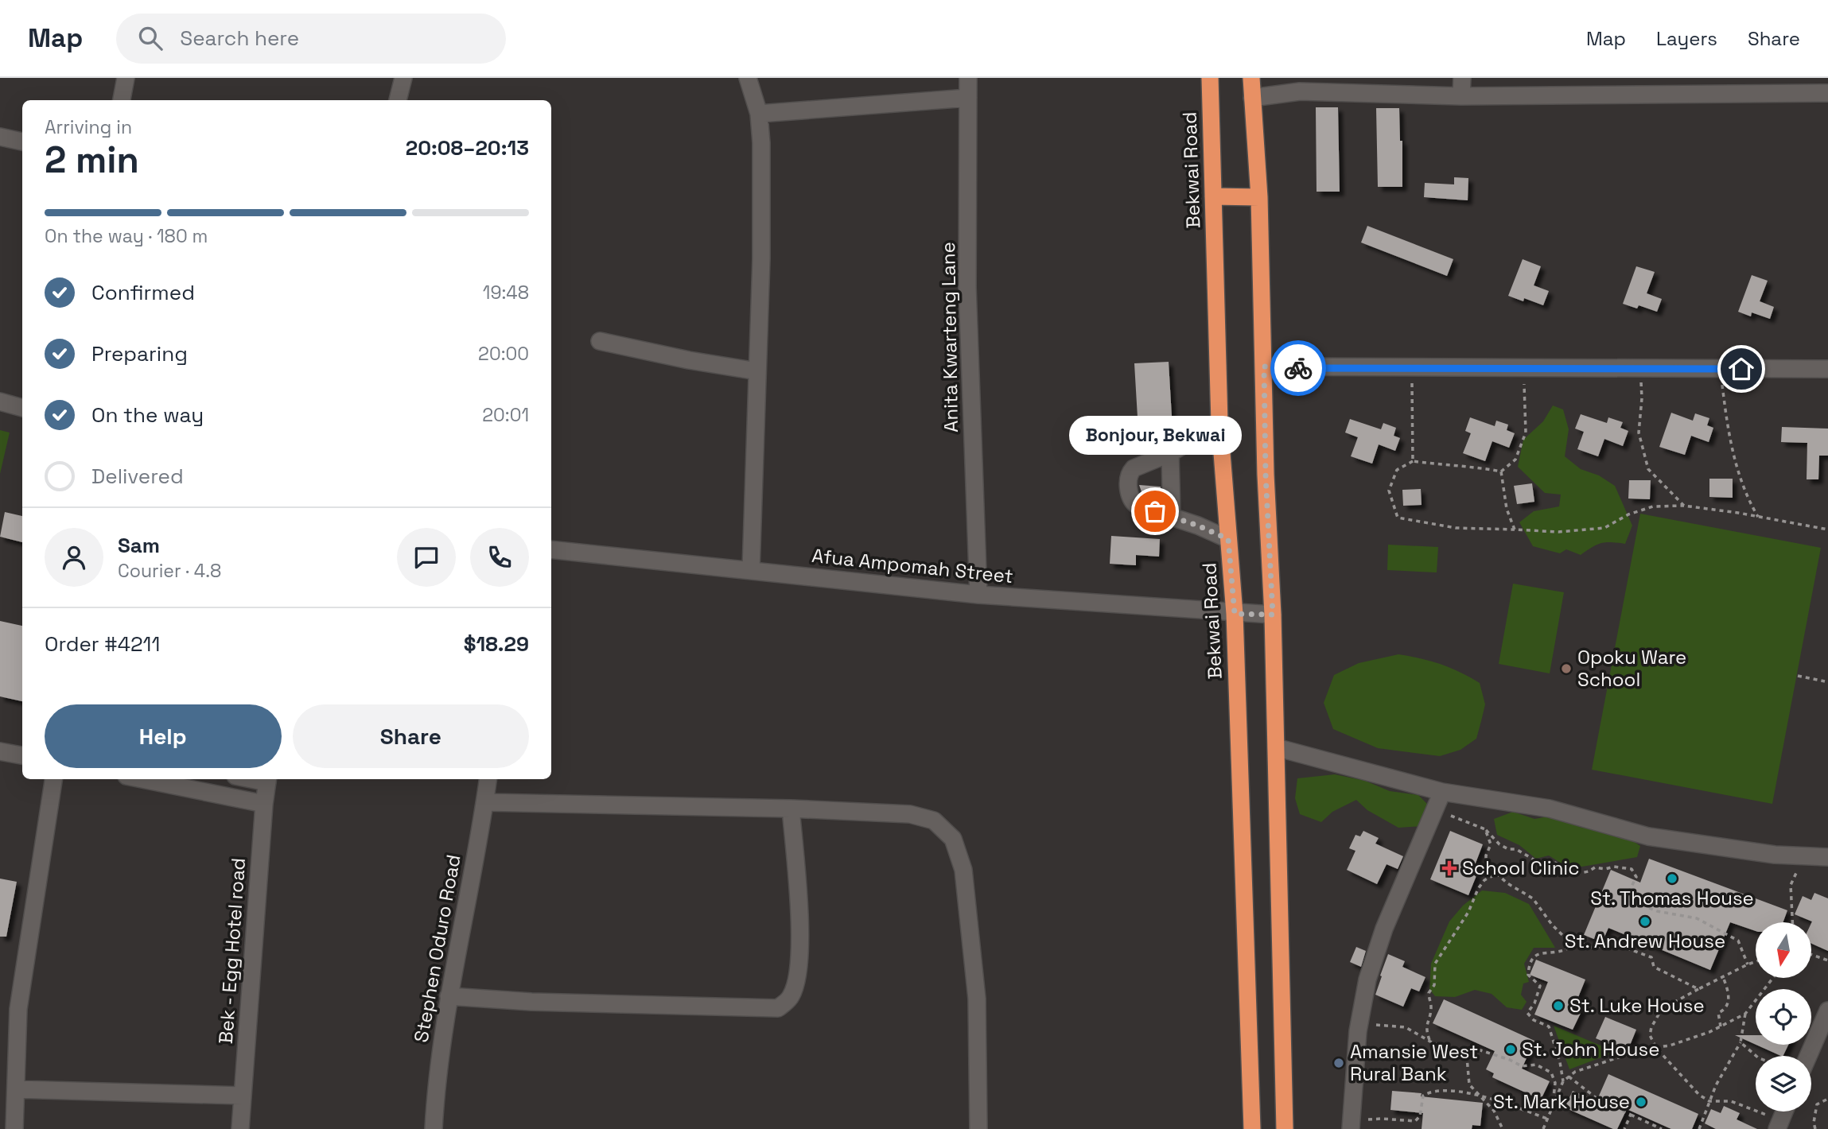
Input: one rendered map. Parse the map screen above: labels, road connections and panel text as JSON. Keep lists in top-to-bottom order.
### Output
{
  "streets": {
    "highway": ["Bekwai Road"],
    "street": [
      "Anita Kwarteng Lane",
      "Afua Ampomah Street",
      "Stephen Oduro Road",
      "Bek - Egg Hotel road"
    ]
  },
  "crossings": [
    ["Bekwai Road", "Afua Ampomah Street"],
    ["Anita Kwarteng Lane", "Afua Ampomah Street"]
  ],
  "places": {
    "other": [
      "Bonjour, Bekwai",
      "Opoku Ware School",
      "St. Thomas House",
      "St. Andrew House",
      "St. Luke House",
      "St. John House",
      "Amansie West Rural Bank",
      "St. Mark House"
    ],
    "health": ["School Clinic"]
  },
  "north": "bottom",
  "page": {
    "header": "Map",
    "search": "Search here",
    "nav": ["Map", "Layers", "Share"],
    "heading": ["2 min", "Arriving in", "20:08–20:13"],
    "panel": [
      "Sam",
      "Courier · 4.8",
      "Order #4211",
      "$18.29"
    ],
    "bar": "On the way · 180 m",
    "list": [
      ["Confirmed", "19:48"],
      ["Preparing", "20:00"],
      ["On the way", "20:01"],
      "Delivered"
    ],
    "bubble": "Bonjour, Bekwai",
    "buttons": ["Help", "Share"]
  }
}
